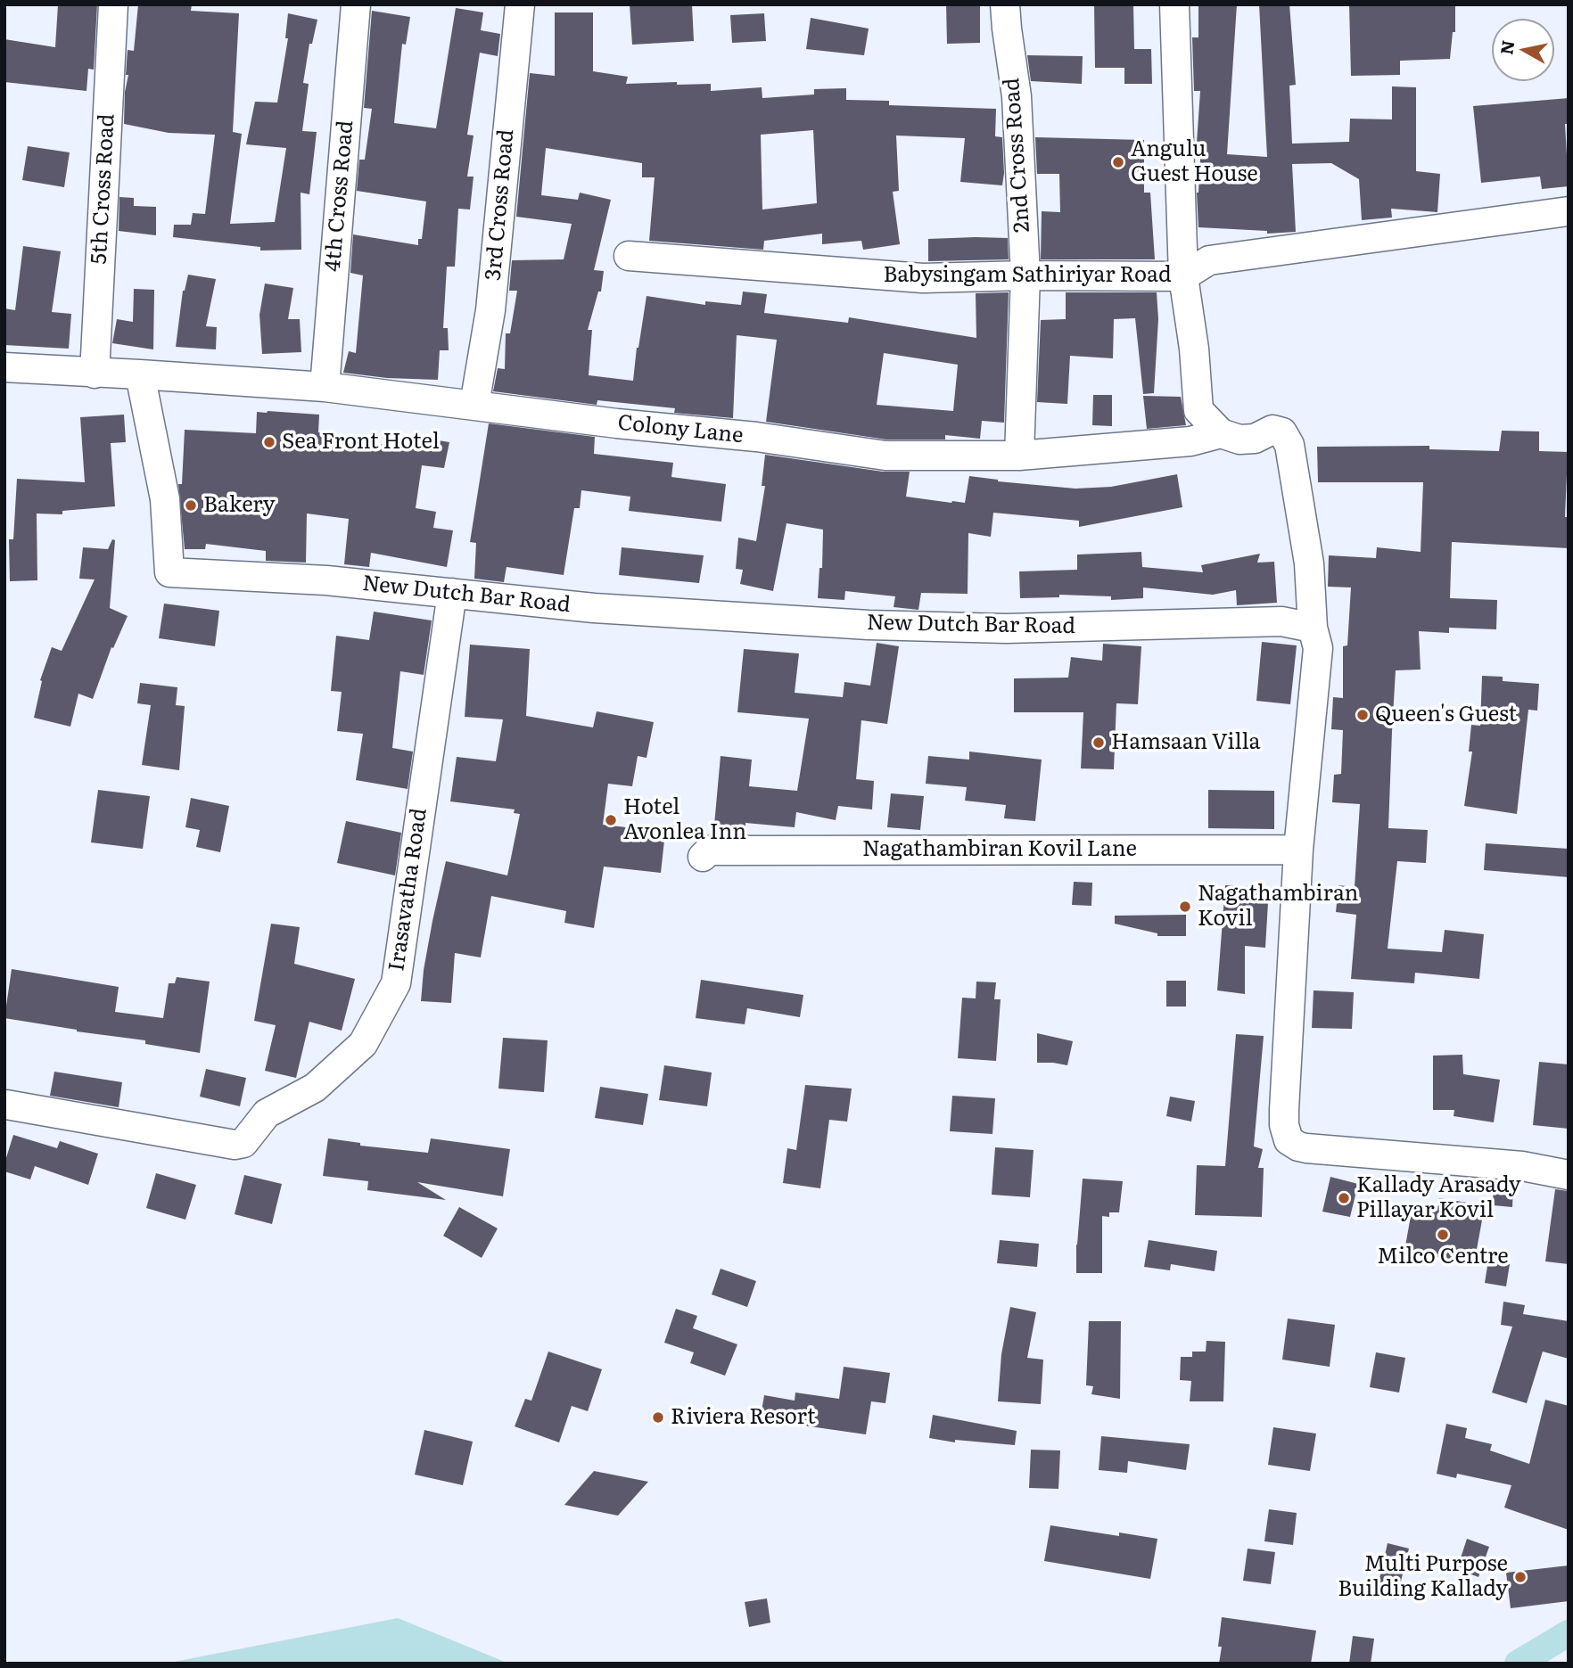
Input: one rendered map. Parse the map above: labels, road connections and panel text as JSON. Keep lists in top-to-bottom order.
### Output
{
  "streets": {
    "street": [
      "2nd Cross Road",
      "5th Cross Road",
      "4th Cross Road",
      "3rd Cross Road",
      "Babysingam Sathiriyar Road",
      "Colony Lane",
      "New Dutch Bar Road",
      "Nagathambiran Kovil Lane",
      "Irasavatha Road"
    ]
  },
  "crossings": [
    ["2nd Cross Road", "Babysingam Sathiriyar Road"],
    ["2nd Cross Road", "Colony Lane"],
    ["4th Cross Road", "Colony Lane"],
    ["3rd Cross Road", "Colony Lane"],
    ["Colony Lane", "New Dutch Bar Road"],
    ["New Dutch Bar Road", "Irasavatha Road"]
  ],
  "places": [
    "Angulu Guest House",
    "Sea Front Hotel",
    "Bakery",
    "Queen's Guest",
    "Hamsaan Villa",
    "Hotel Avonlea Inn",
    "Nagathambiran Kovil",
    "Kallady Arasady Pillayar Kovil",
    "Milco Centre",
    "Riviera Resort",
    "Multi Purpose Building Kallady"
  ],
  "north": "left"
}
